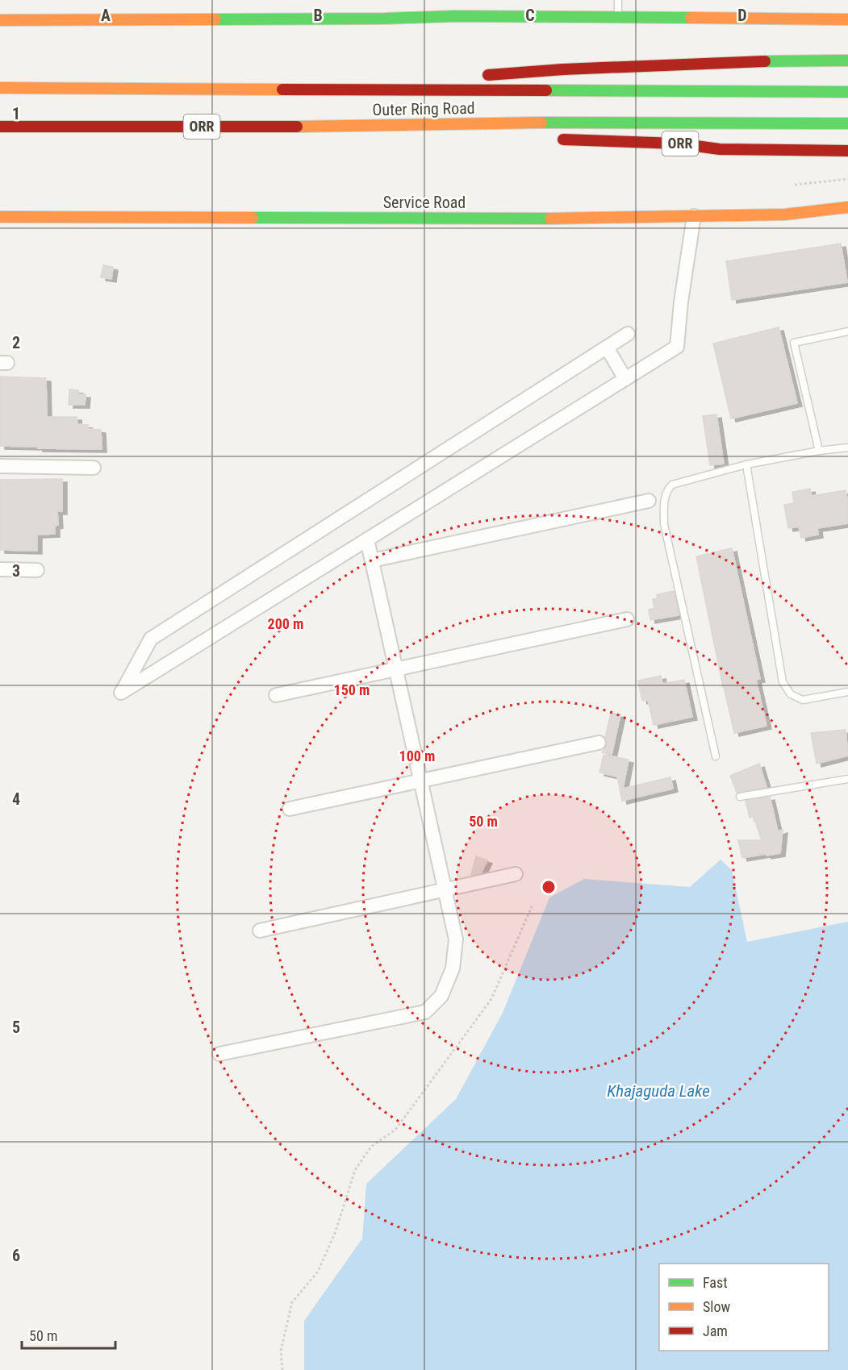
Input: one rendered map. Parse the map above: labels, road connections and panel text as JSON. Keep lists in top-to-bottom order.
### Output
{
  "streets": {
    "main road": ["Outer Ring Road", "ORR", "Service Road"]
  },
  "crossings": [
    ["Outer Ring Road", "ORR"]
  ],
  "water": ["Khajaguda Lake"],
  "legend": ["Fast", "Slow", "Jam"],
  "scale_bar": "50 m",
  "grid": {
    "columns": [
      "A",
      "B",
      "C",
      "D"
    ],
    "rows": [
      "1",
      "2",
      "3",
      "4",
      "5",
      "6"
    ]
  },
  "rings": [
    "200 m",
    "150 m",
    "100 m",
    "50 m"
  ]
}
